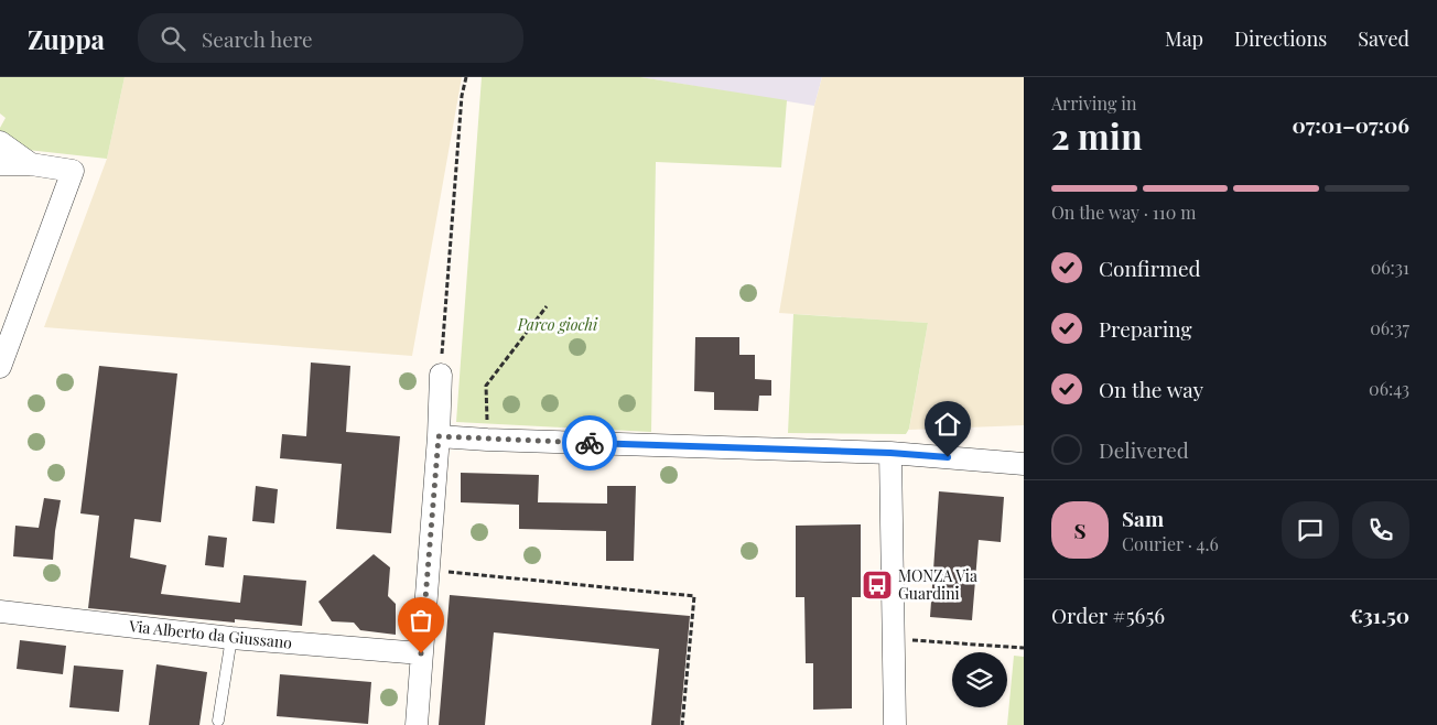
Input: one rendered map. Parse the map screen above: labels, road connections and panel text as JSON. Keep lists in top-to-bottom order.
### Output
{
  "streets": {
    "street": ["Via Alberto da Giussano"]
  },
  "parks": ["Parco giochi"],
  "places": {
    "bus stop": ["MONZA Via Guardini"]
  },
  "page": {
    "header": "Zuppa",
    "search": "Search here",
    "nav": ["Map", "Directions", "Saved"],
    "heading": ["2 min", "Arriving in", "07:01–07:06"],
    "panel": [
      "Sam",
      "Courier · 4.6",
      "Order #5656",
      "€31.50"
    ],
    "bar": "On the way · 110 m",
    "list": [
      ["Confirmed", "06:31"],
      ["Preparing", "06:37"],
      ["On the way", "06:43"],
      "Delivered"
    ],
    "round": "S"
  }
}
